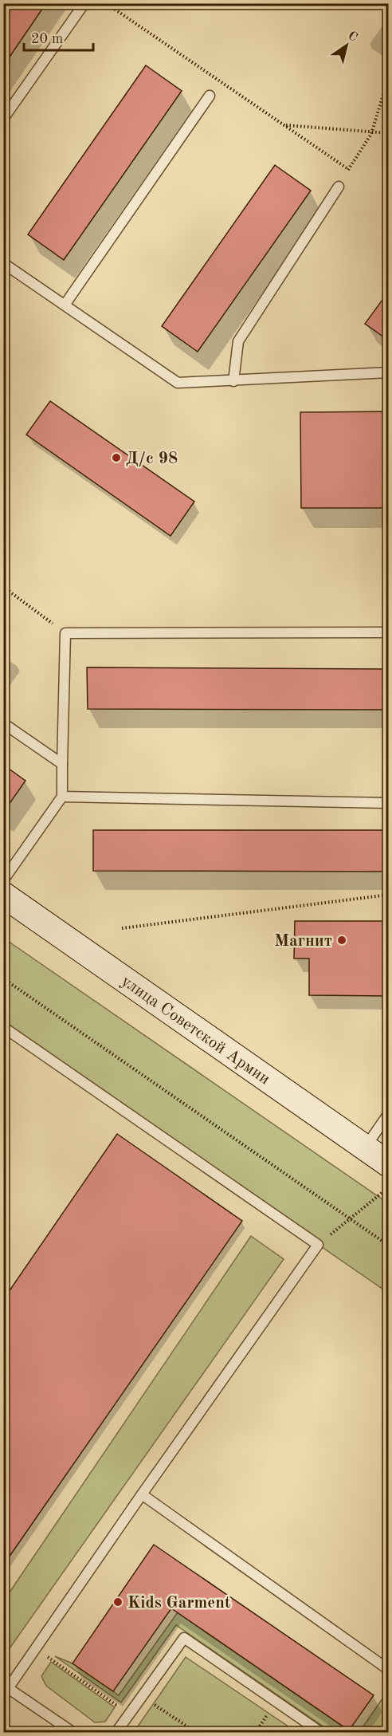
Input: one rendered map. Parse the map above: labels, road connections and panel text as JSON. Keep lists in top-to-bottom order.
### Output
{
  "streets": {
    "main road": ["улица Советской Армии"]
  },
  "places": ["Д/с 98", "Магнит", "Kids Garment"],
  "scale_bar": "20 m",
  "north": "top right"
}
